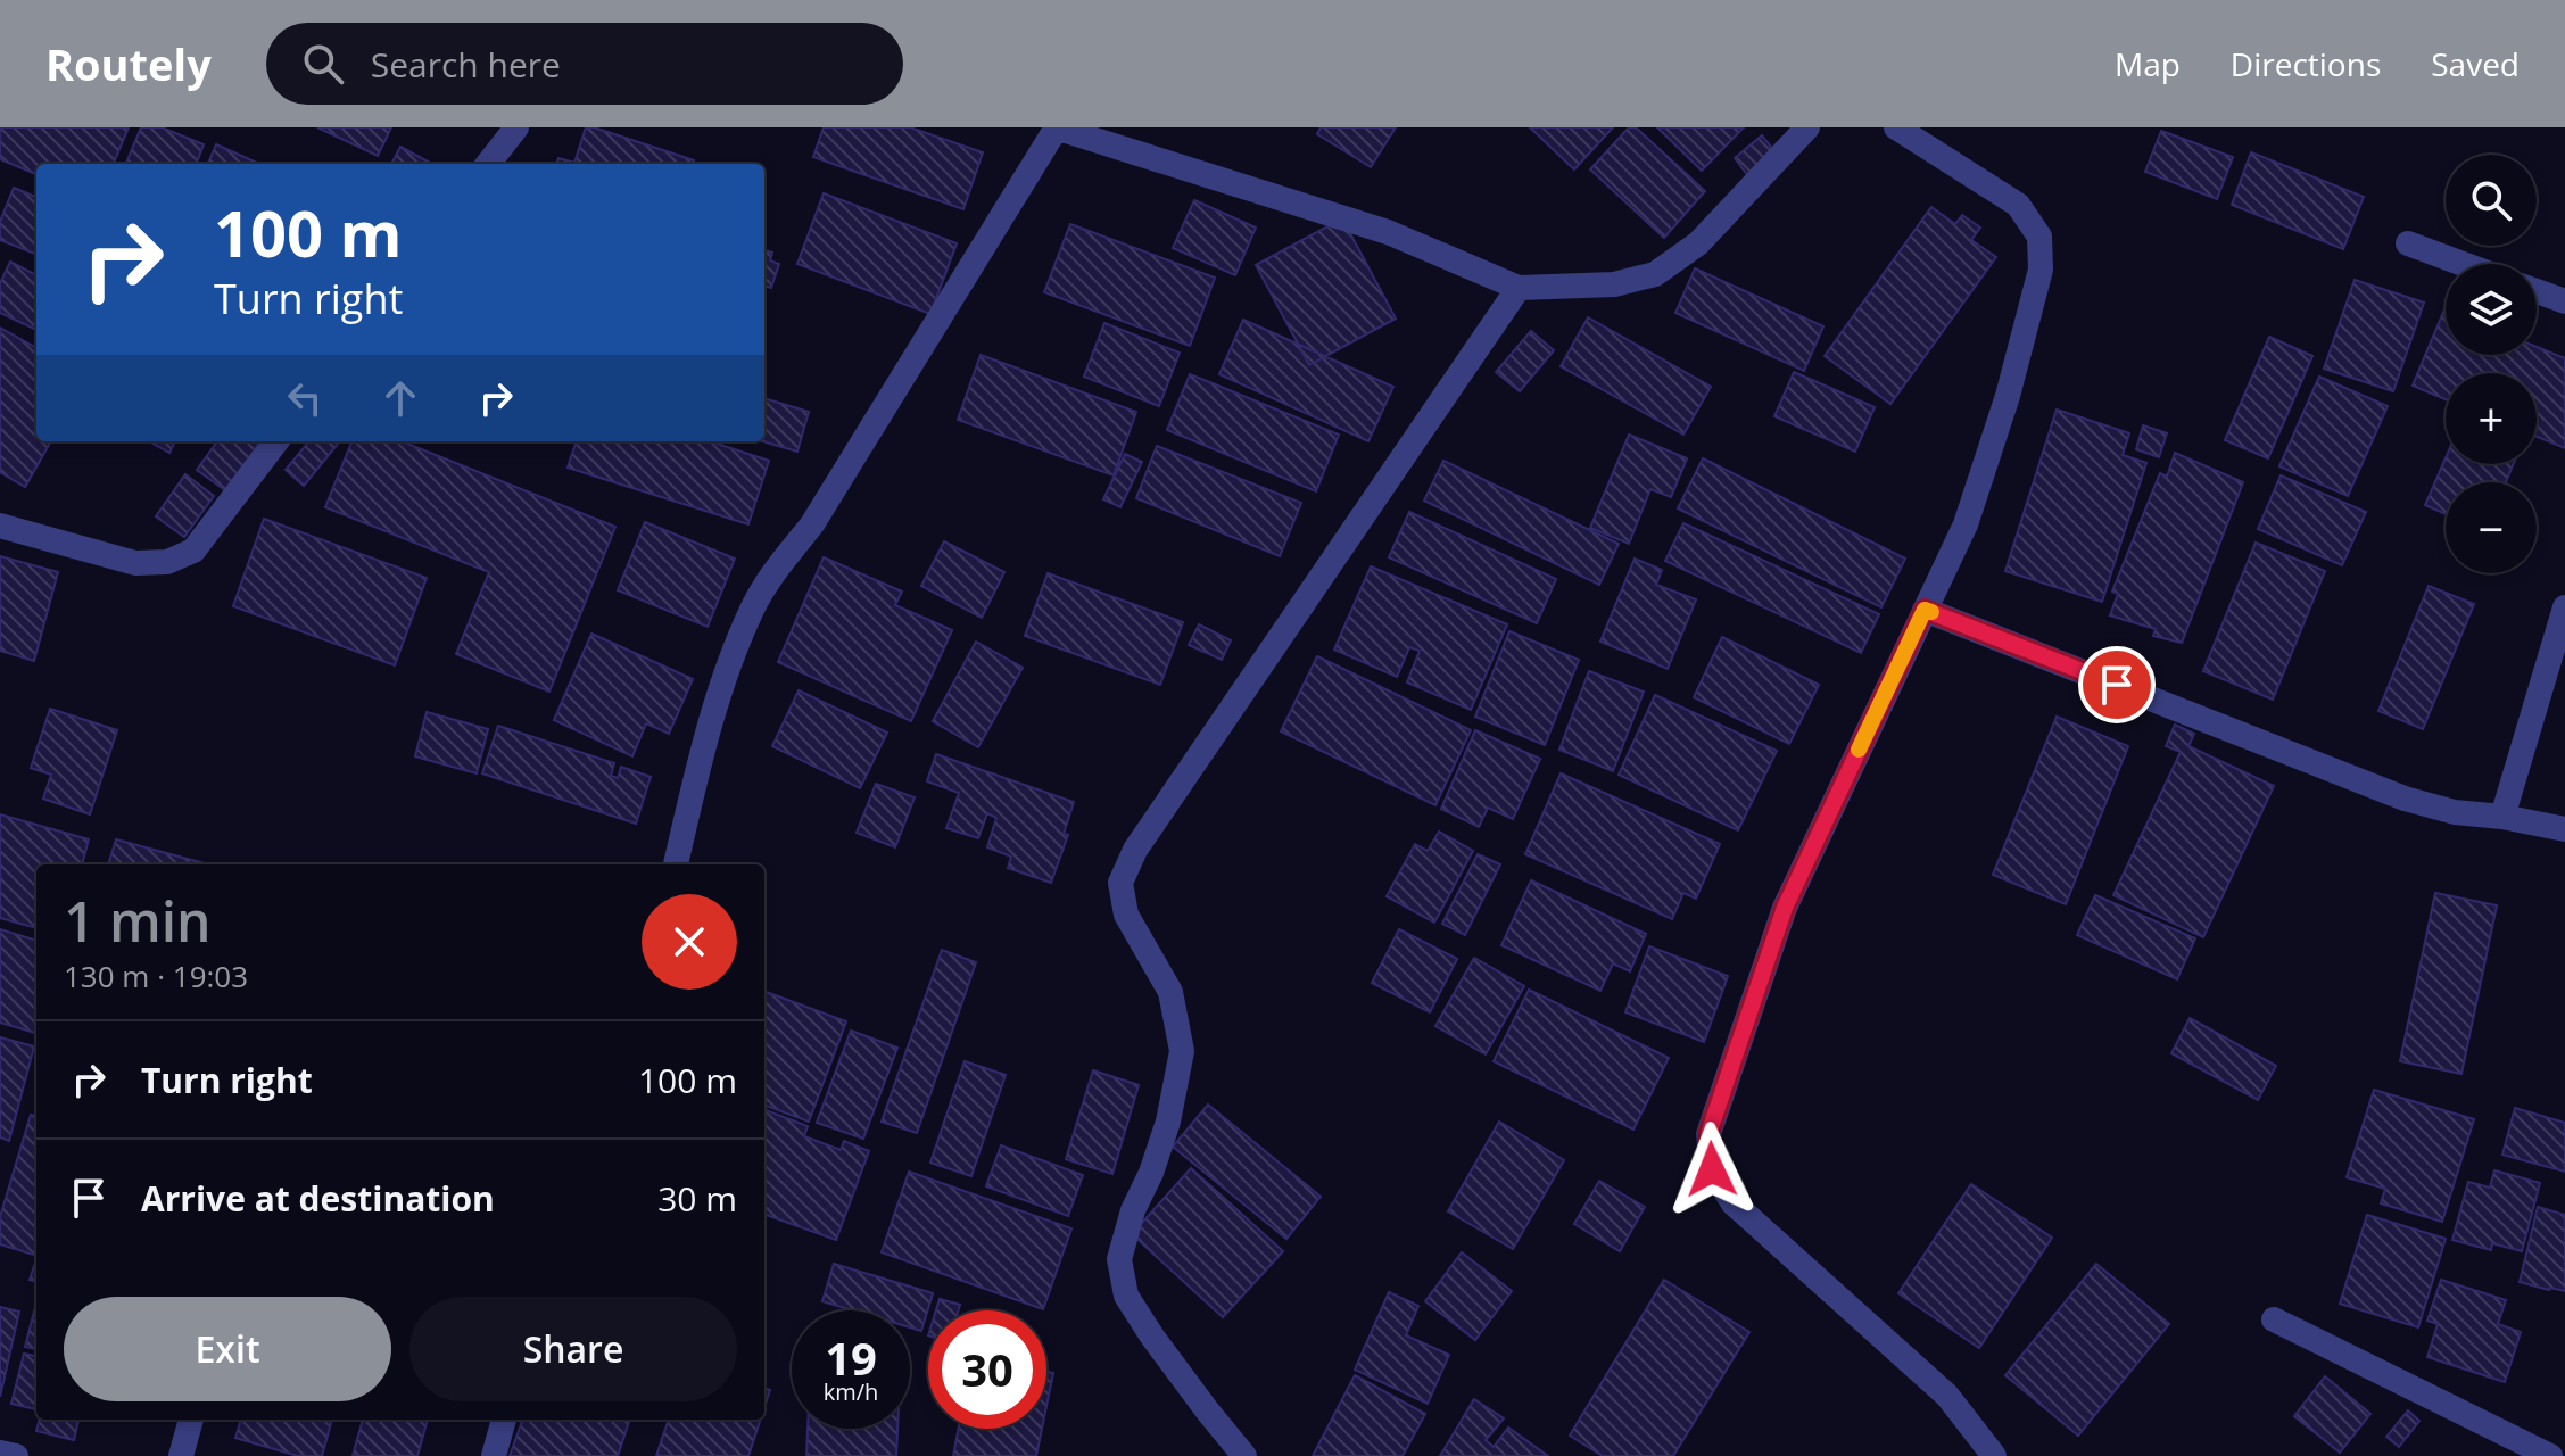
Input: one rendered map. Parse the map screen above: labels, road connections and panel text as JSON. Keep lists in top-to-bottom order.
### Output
{
  "page": {
    "header": "Routely",
    "search": "Search here",
    "nav": ["Map", "Directions", "Saved"],
    "map_buttons": ["+", "−"],
    "turn": ["100 m", "Turn right"],
    "heading": ["1 min", "130 m · 19:03"],
    "list": [
      {
        "name": "Turn right",
        "value": "100 m"
      },
      {
        "name": "Arrive at destination",
        "value": "30 m"
      }
    ],
    "buttons": ["Exit", "Share"],
    "speed": "19 km/h",
    "limit": "30"
  }
}
